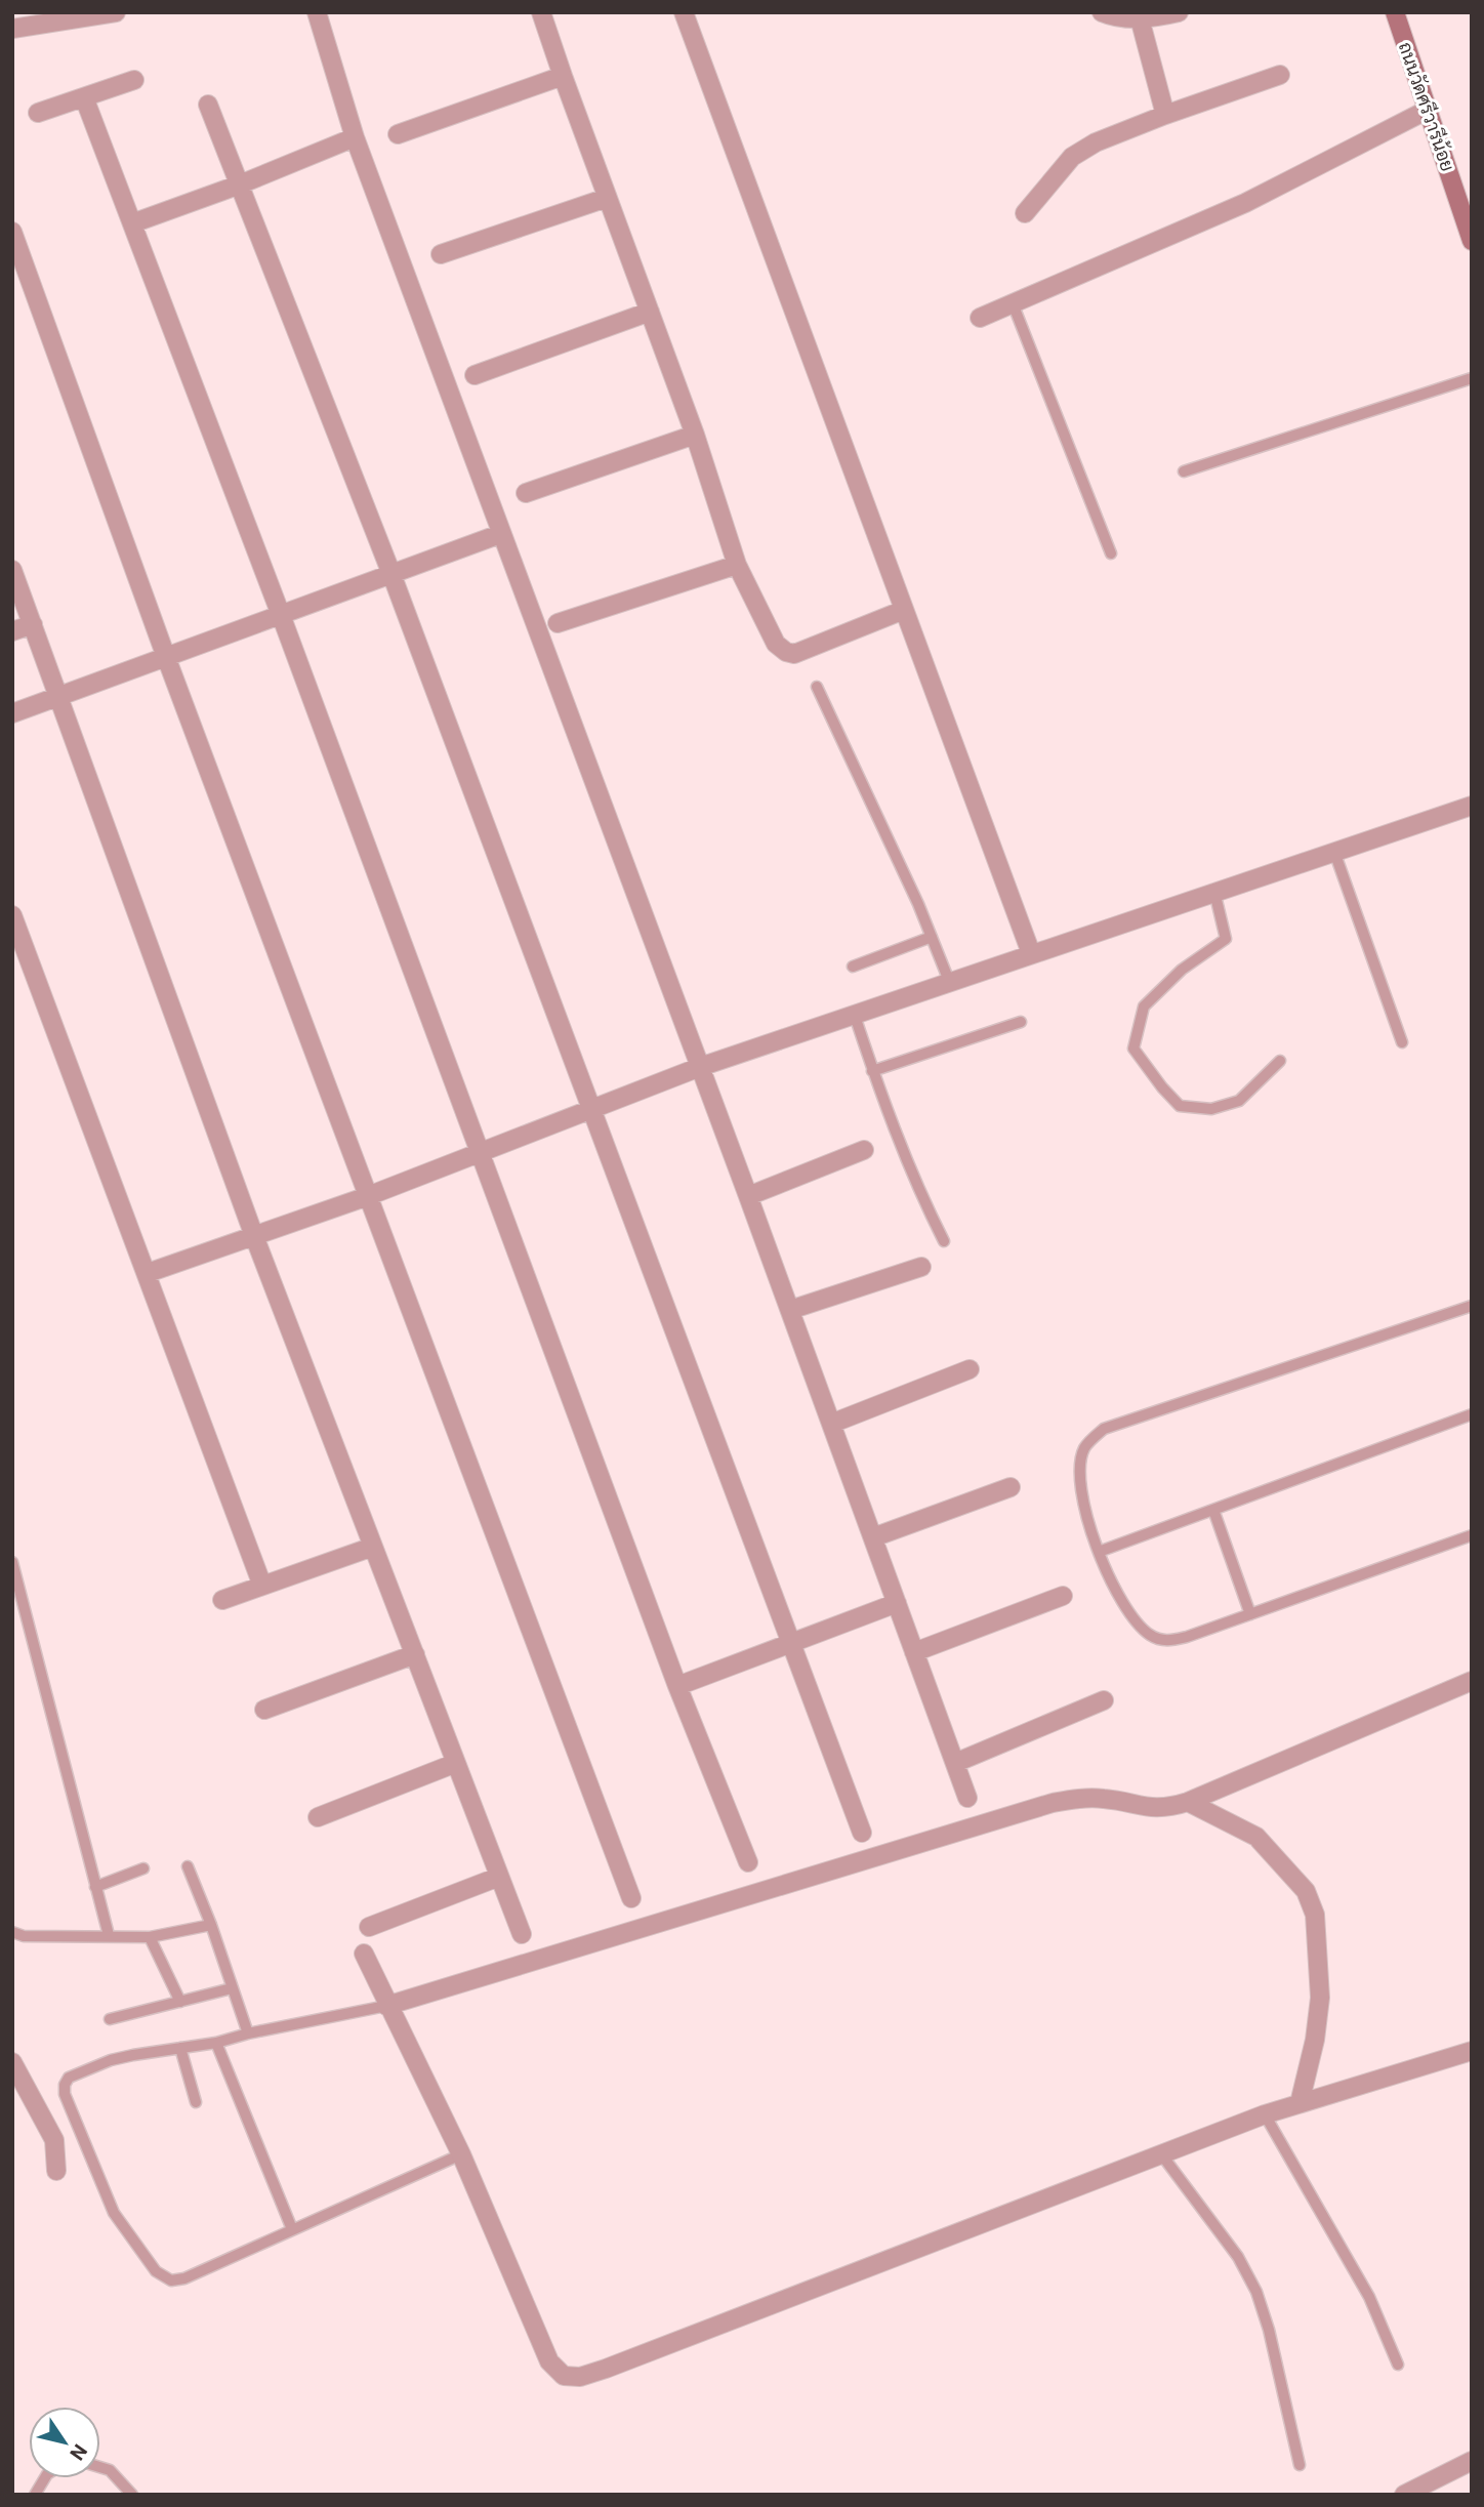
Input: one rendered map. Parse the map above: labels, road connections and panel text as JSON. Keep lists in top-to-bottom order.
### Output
{
  "streets": {
    "main road": ["ถนนวัดศรีวารีน้อย"]
  },
  "north": "bottom right"
}
